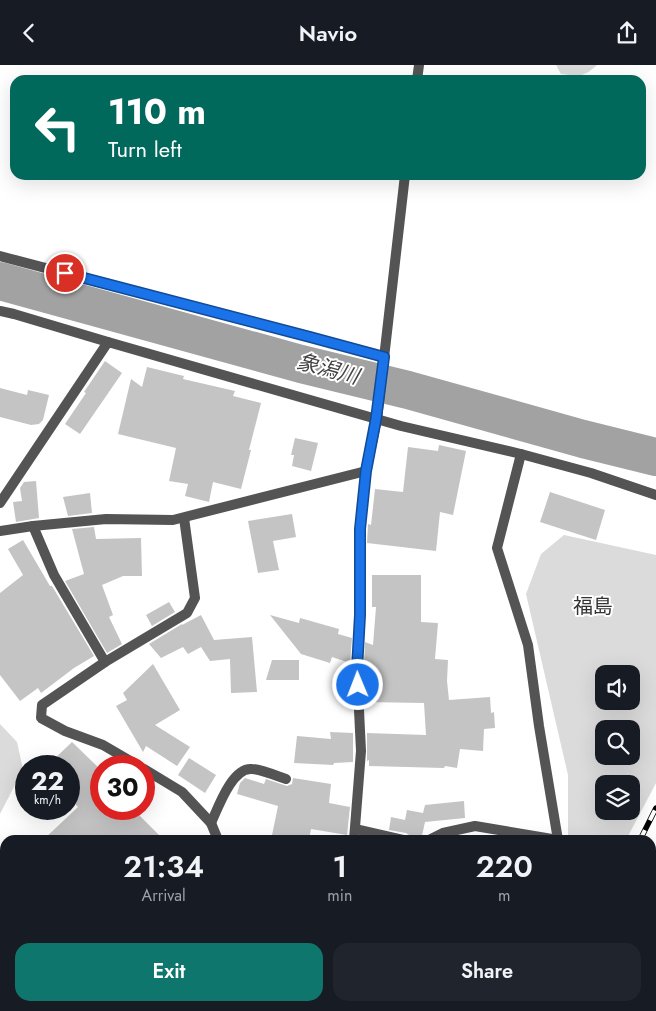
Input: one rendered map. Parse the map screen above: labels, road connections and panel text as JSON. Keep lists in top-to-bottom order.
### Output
{
  "water": ["象潟川"],
  "parks": ["福島"],
  "page": {
    "header": "Navio",
    "turn": ["110 m", "Turn left"],
    "speed": "22 km/h",
    "limit": "30",
    "eta": [
      "21:34",
      "Arrival",
      "1",
      "min",
      "220",
      "m"
    ],
    "buttons": ["Exit", "Share"]
  }
}
